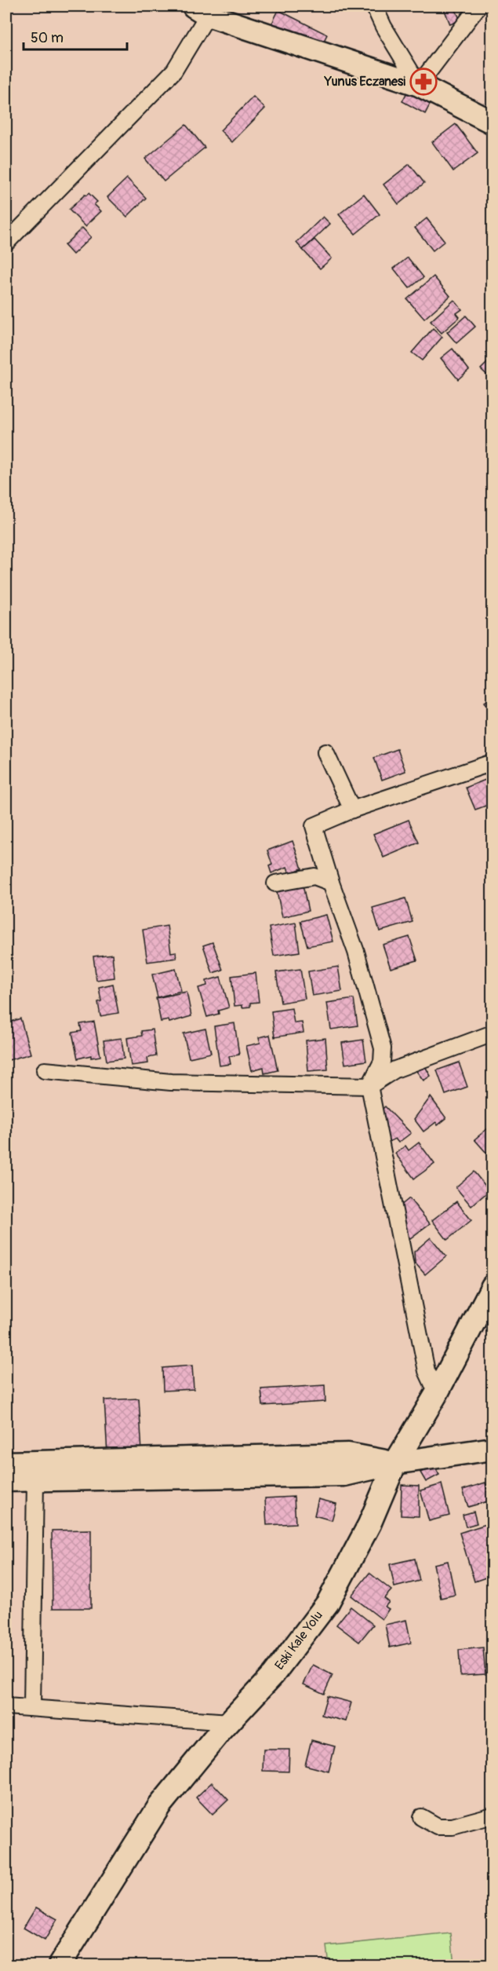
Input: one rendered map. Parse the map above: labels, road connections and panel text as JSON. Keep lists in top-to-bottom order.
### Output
{
  "streets": {
    "street": ["Eski Kale Yolu"]
  },
  "places": {
    "pharmacy": ["Yunus Eczanesi"]
  },
  "scale_bar": "50 m"
}
